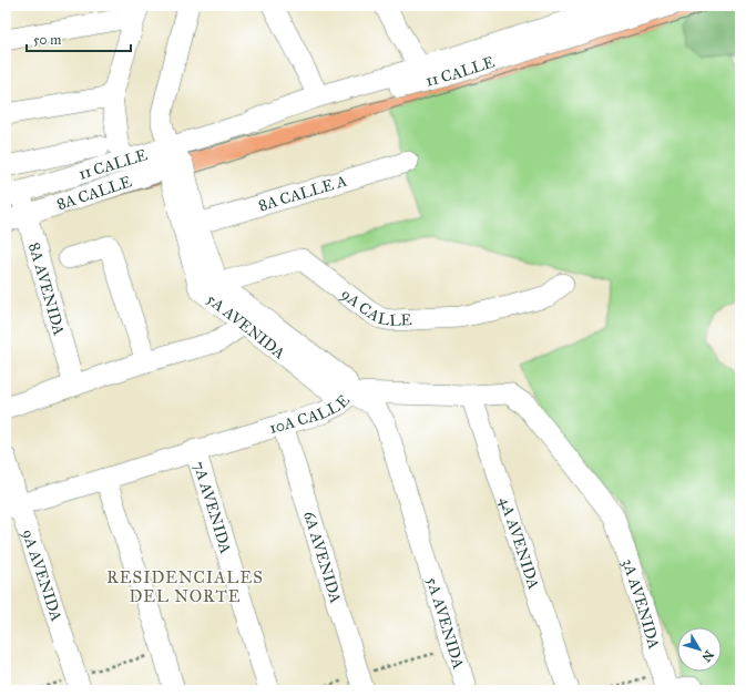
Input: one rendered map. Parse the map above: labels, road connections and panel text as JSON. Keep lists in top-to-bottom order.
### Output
{
  "streets": {
    "street": [
      "11 CALLE",
      "8A CALLE A",
      "8A CALLE",
      "8A AVENIDA",
      "9A CALLE",
      "5A AVENIDA",
      "10A CALLE",
      "7A AVENIDA",
      "4A AVENIDA",
      "6A AVENIDA",
      "9A AVENIDA",
      "3A AVENIDA"
    ]
  },
  "crossings": [
    ["11 CALLE", "8A AVENIDA"],
    ["11 CALLE", "5A AVENIDA"],
    ["8A CALLE A", "5A AVENIDA"],
    ["8A CALLE", "8A AVENIDA"],
    ["8A CALLE", "5A AVENIDA"],
    ["9A CALLE", "5A AVENIDA"],
    ["5A AVENIDA", "10A CALLE"],
    ["10A CALLE", "7A AVENIDA"],
    ["10A CALLE", "4A AVENIDA"],
    ["10A CALLE", "6A AVENIDA"],
    ["10A CALLE", "9A AVENIDA"],
    ["10A CALLE", "3A AVENIDA"]
  ],
  "districts": ["RESIDENCIALES DEL NORTE"],
  "scale_bar": "50 m",
  "north": "bottom right"
}
